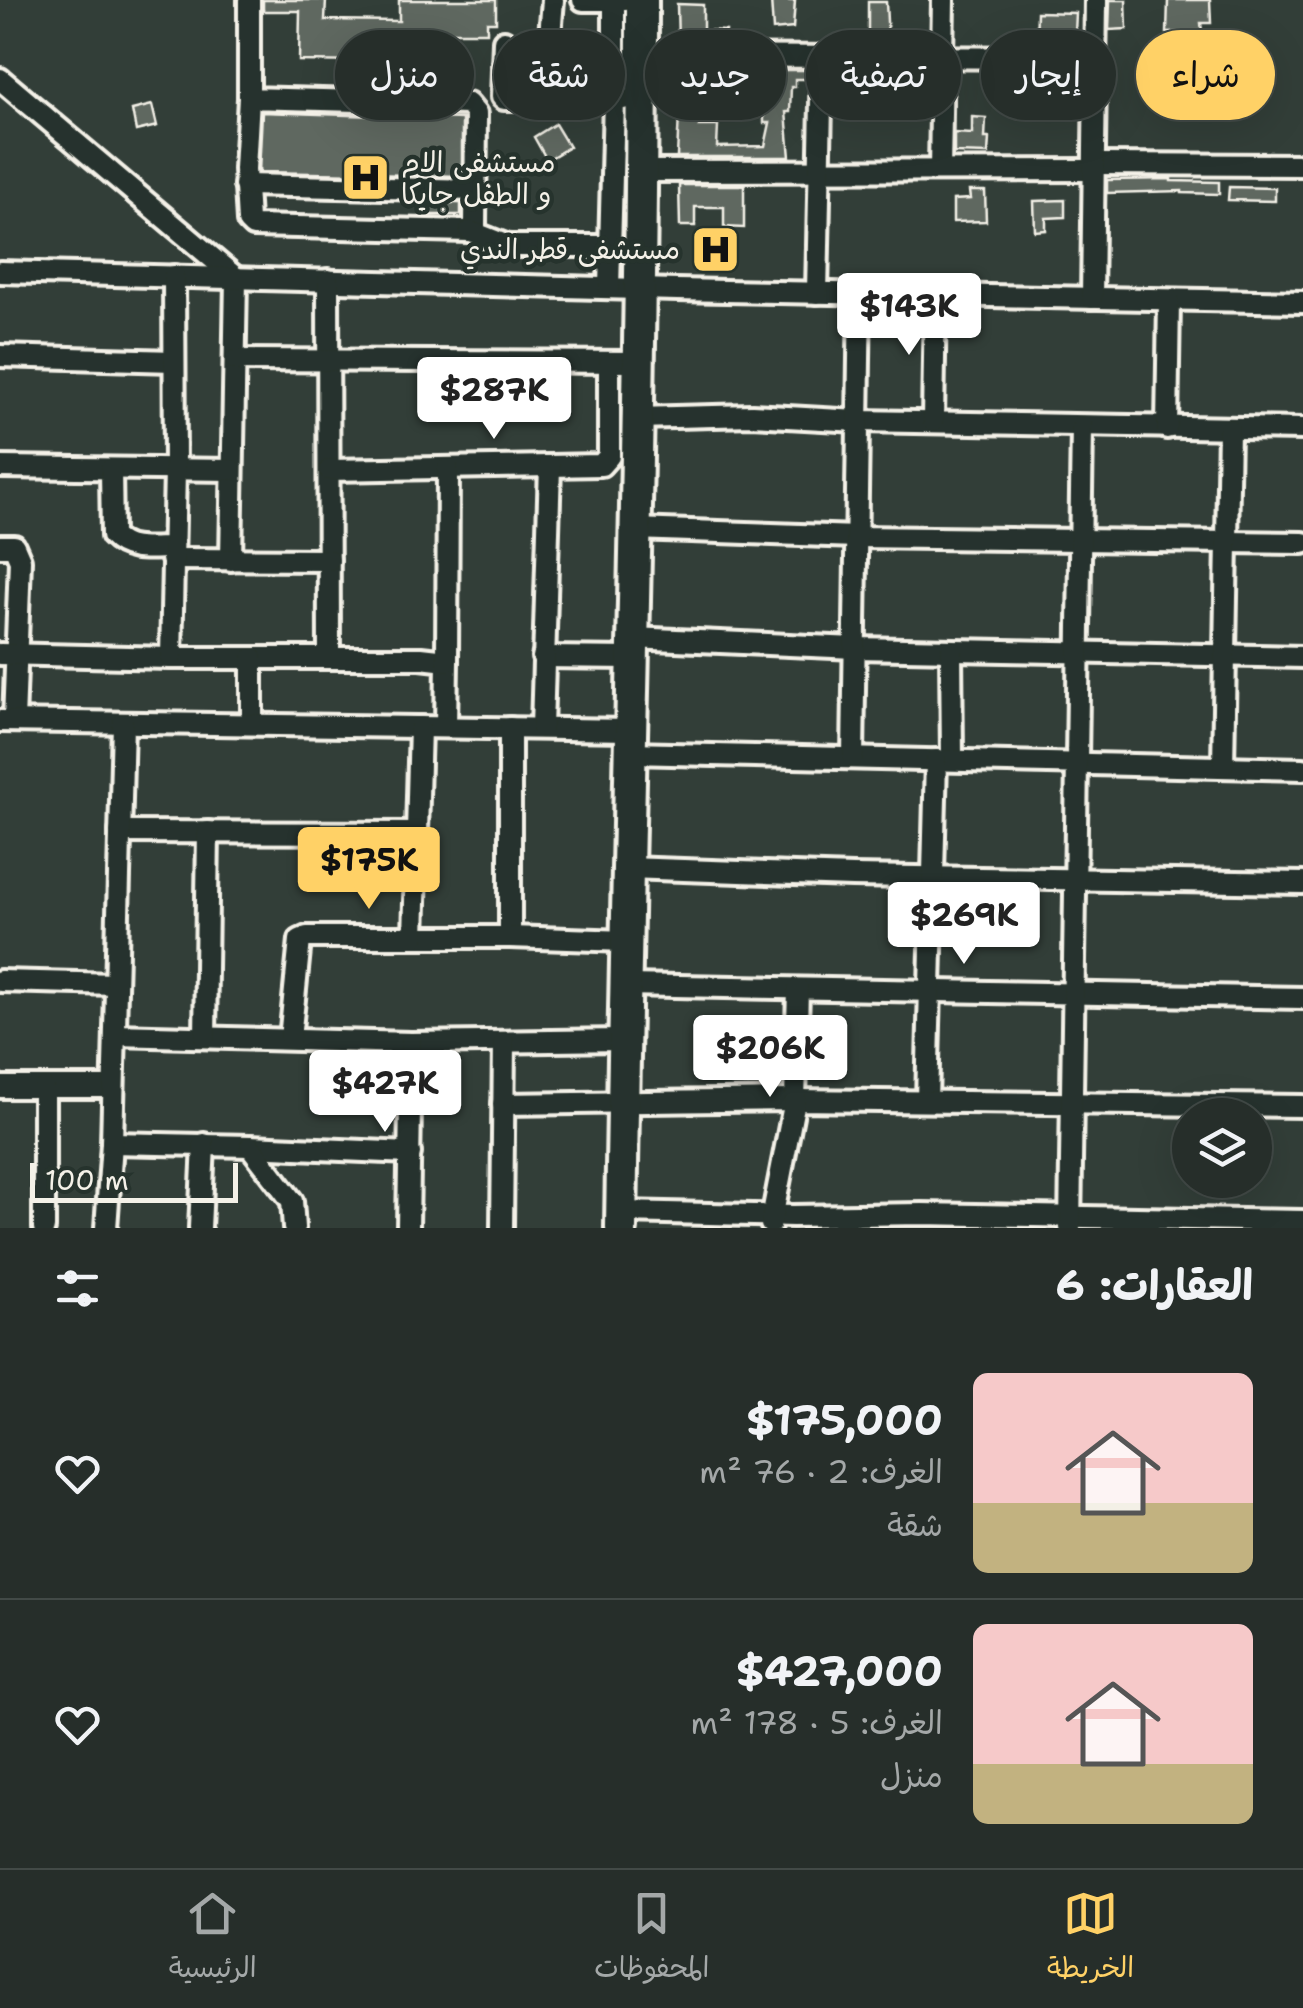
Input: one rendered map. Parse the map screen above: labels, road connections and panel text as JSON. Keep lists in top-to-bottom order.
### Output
{
  "places": {
    "hospital": ["مستشفى الام و الطفل جايكا", "مستشفى قطر الندي"]
  },
  "scale_bar": "100 m",
  "page": {
    "chip": [
      "شراء",
      "إيجار",
      "تصفية",
      "جديد",
      "شقة",
      "منزل"
    ],
    "price": [
      "$143K",
      "$287K",
      "$175K",
      "$269K",
      "$206K",
      "$427K"
    ],
    "scale": "100 m",
    "heading": "العقارات: 6",
    "list": [
      {
        "name": "$175,000",
        "note": "الغرف: 2 · 76 m² · شقة"
      },
      {
        "name": "$427,000",
        "note": "الغرف: 5 · 178 m² · منزل"
      }
    ],
    "tabs": ["الخريطة", "المحفوظات", "الرئيسية"]
  }
}
